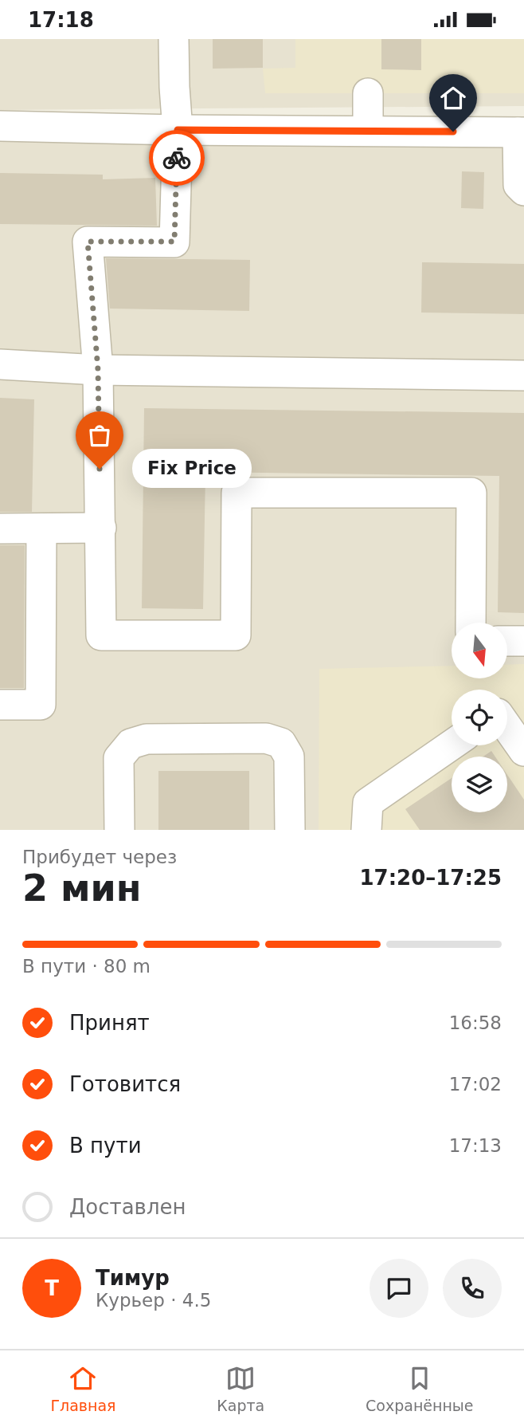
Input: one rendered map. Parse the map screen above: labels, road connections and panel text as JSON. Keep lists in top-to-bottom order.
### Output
{
  "places": ["Fix Price"],
  "north": "bottom",
  "page": {
    "status": "17:18",
    "bubble": "Fix Price",
    "heading": ["2 мин", "Прибудет через", "17:20–17:25"],
    "panel": ["Тимур", "Курьер · 4.5"],
    "bar": "В пути · 80 m",
    "list": [
      ["Принят", "16:58"],
      ["Готовится", "17:02"],
      ["В пути", "17:13"],
      "Доставлен"
    ],
    "round": "Т",
    "tabs": ["Главная", "Карта", "Сохранённые"]
  }
}
